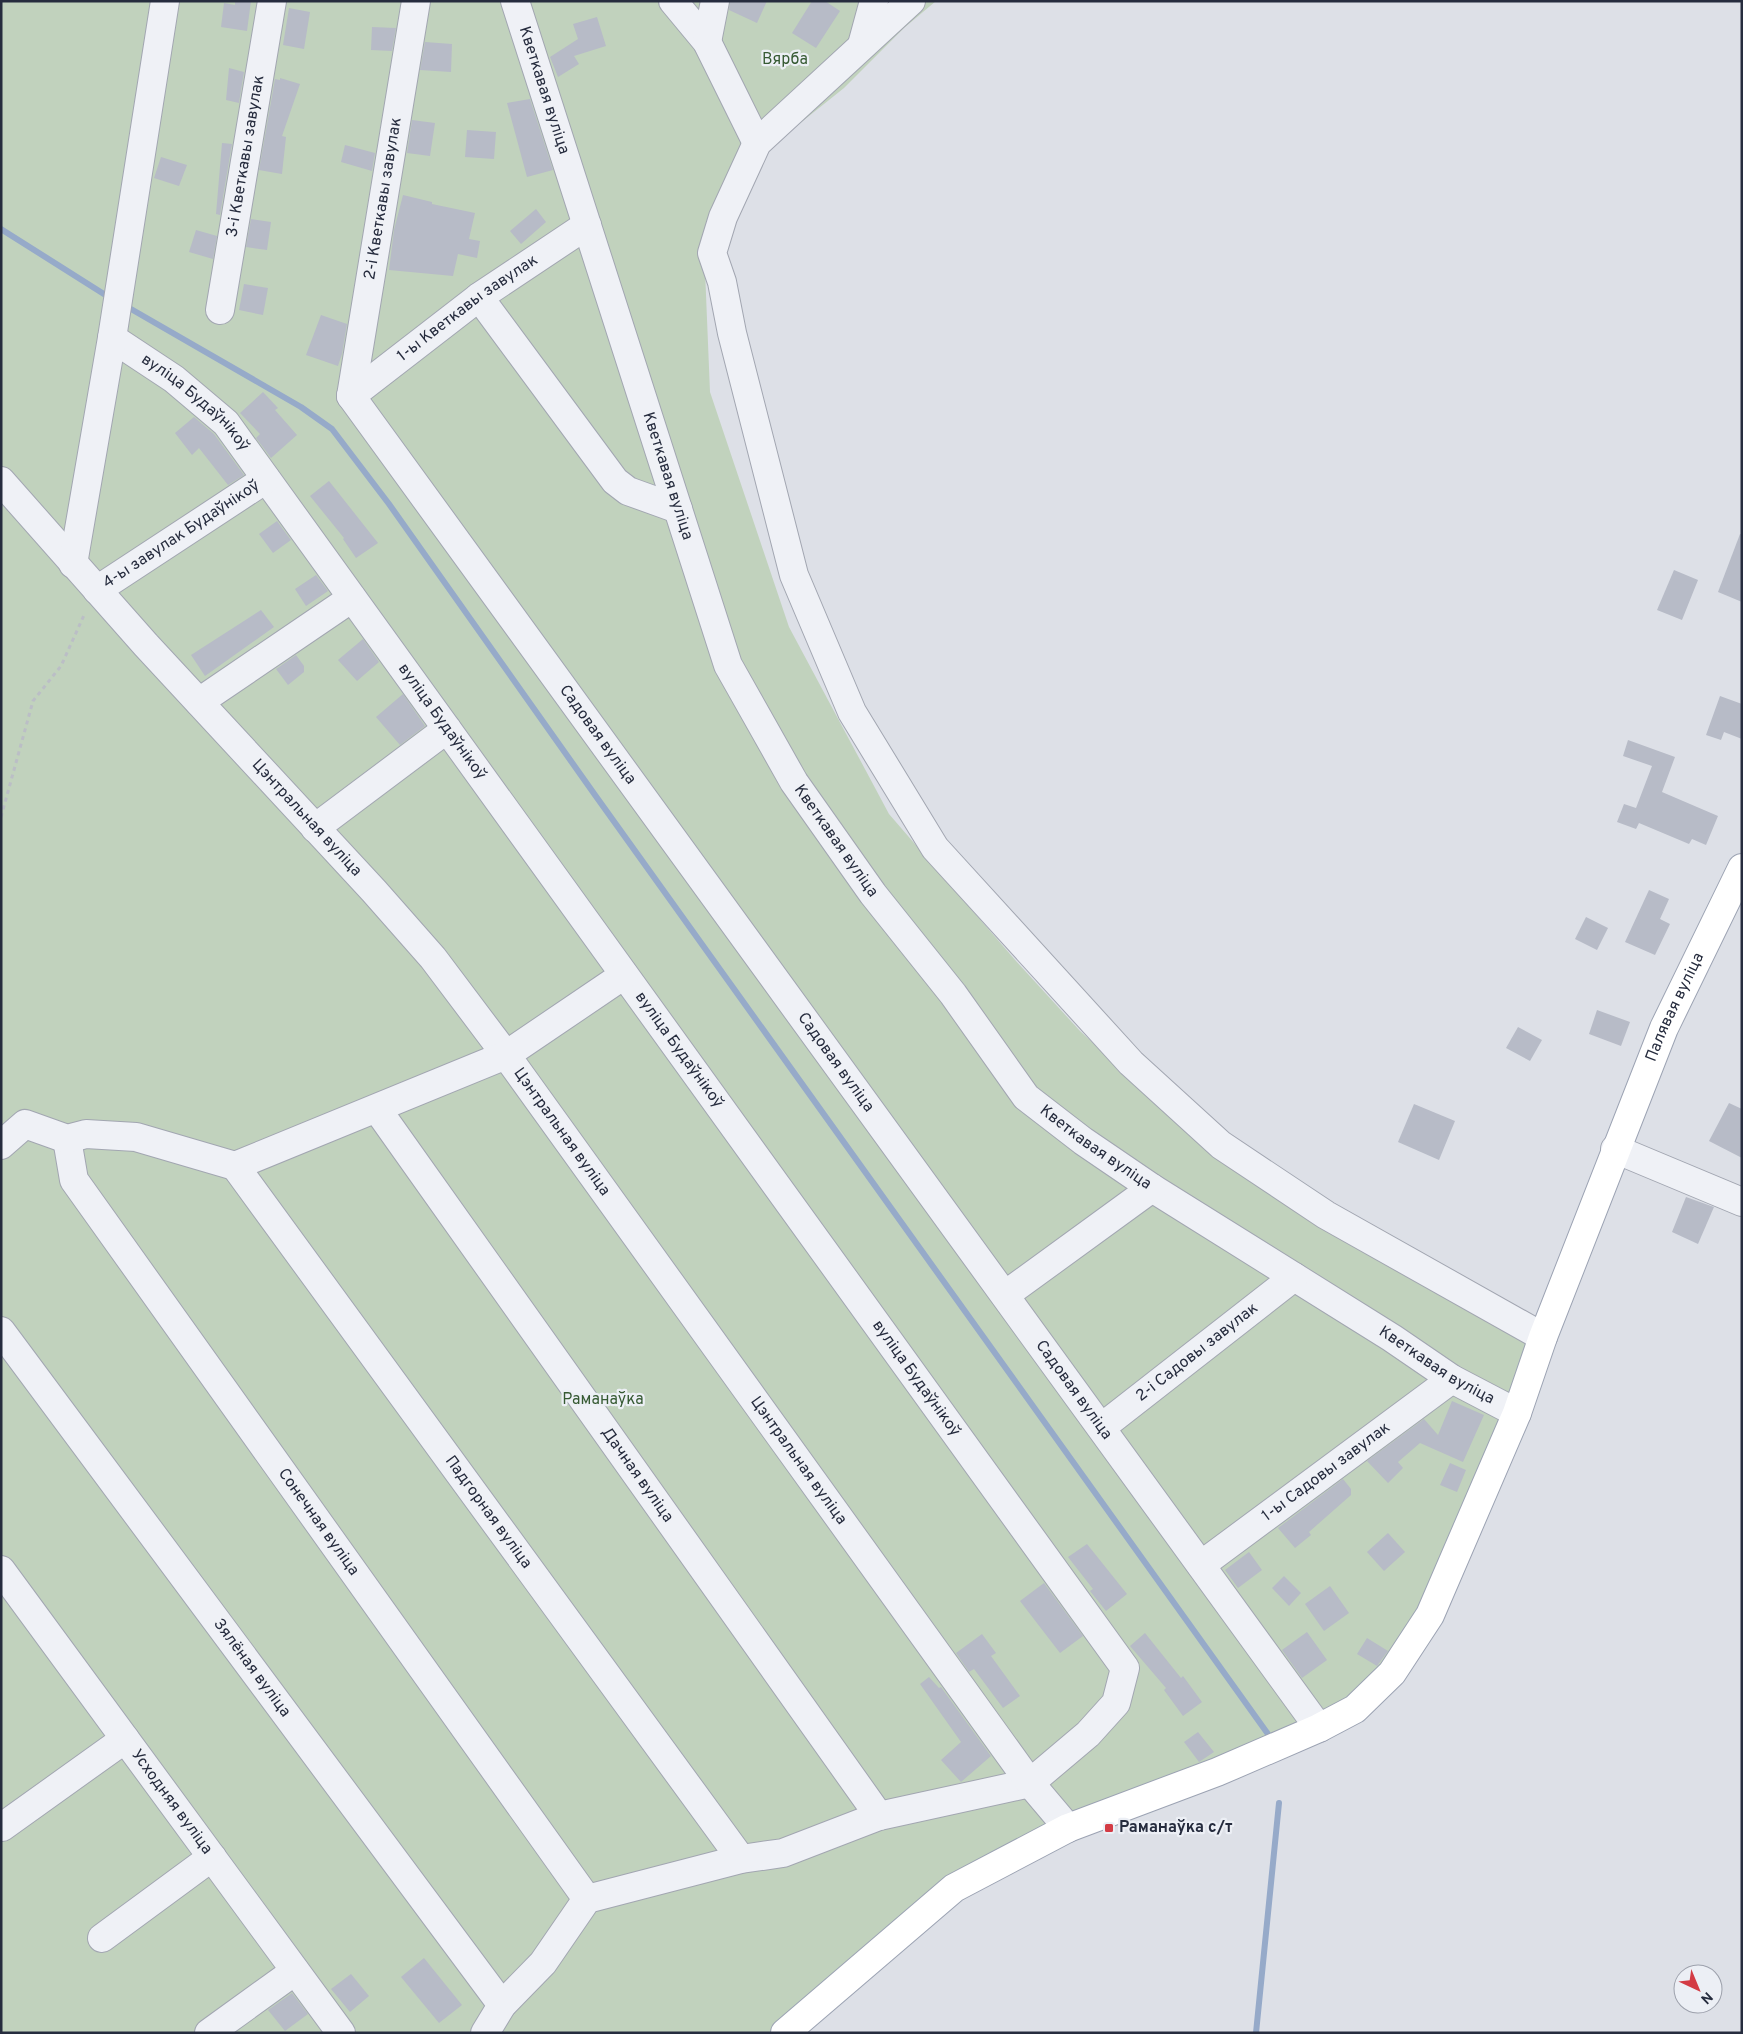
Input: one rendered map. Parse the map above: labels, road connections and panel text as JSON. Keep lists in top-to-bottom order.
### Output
{
  "streets": {
    "main road": ["Палявая вуліца"],
    "street": [
      "Кветкавая вуліца",
      "3-і Кветкавы завулак",
      "2-і Кветкавы завулак",
      "1-ы Кветкавы завулак",
      "вуліца Будаўнікоў",
      "4-ы завулак Будаўнікоў",
      "Садовая вуліца",
      "Цэнтральная вуліца",
      "2-і Садовы завулак",
      "1-ы Садовы завулак",
      "Дачная вуліца",
      "Падгорная вуліца",
      "Сонечная вуліца",
      "Зялёная вуліца",
      "Усходняя вуліца"
    ]
  },
  "crossings": [
    ["Кветкавая вуліца", "1-ы Кветкавы завулак"],
    ["Кветкавая вуліца", "Палявая вуліца"],
    ["Кветкавая вуліца", "2-і Садовы завулак"],
    ["Кветкавая вуліца", "1-ы Садовы завулак"],
    ["2-і Кветкавы завулак", "1-ы Кветкавы завулак"],
    ["2-і Кветкавы завулак", "Садовая вуліца"],
    ["1-ы Кветкавы завулак", "Садовая вуліца"],
    ["вуліца Будаўнікоў", "4-ы завулак Будаўнікоў"],
    ["вуліца Будаўнікоў", "Цэнтральная вуліца"],
    ["4-ы завулак Будаўнікоў", "Цэнтральная вуліца"],
    ["Садовая вуліца", "Палявая вуліца"],
    ["Садовая вуліца", "2-і Садовы завулак"],
    ["Садовая вуліца", "1-ы Садовы завулак"],
    ["Цэнтральная вуліца", "Палявая вуліца"]
  ],
  "parks": ["Вярба", "Раманаўка"],
  "places": {
    "transit": ["Раманаўка с/т"]
  },
  "north": "bottom right"
}
